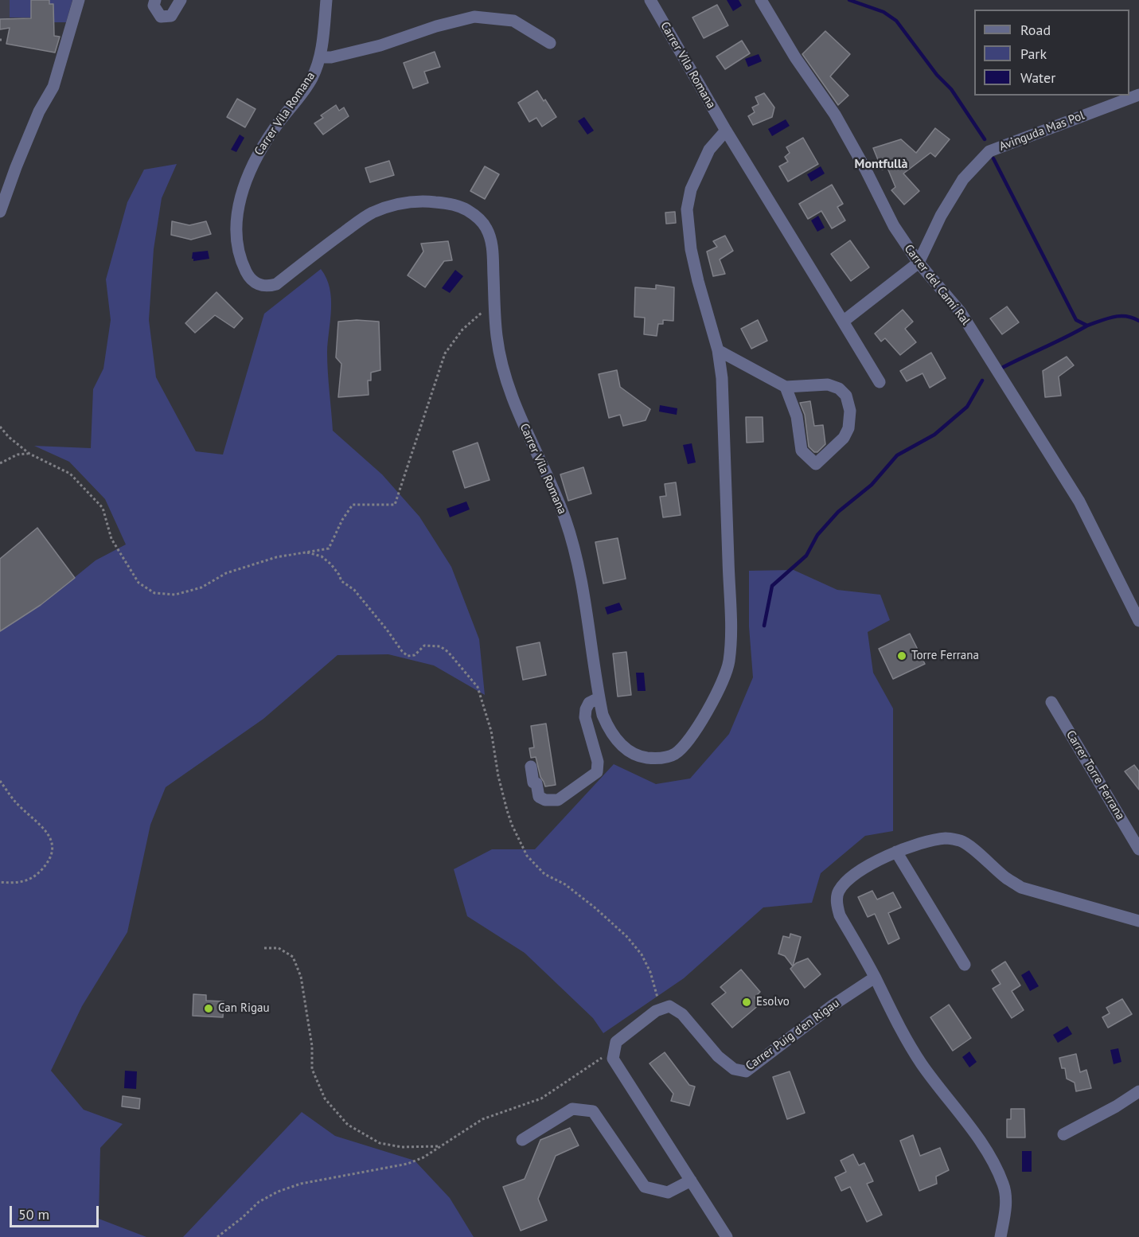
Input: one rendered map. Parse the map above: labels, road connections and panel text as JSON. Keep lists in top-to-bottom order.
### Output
{
  "streets": {
    "street": [
      "Carrer Vila Romana",
      "Avinguda Mas Pol",
      "Carrer del Camí Ral",
      "Carrer Torre Ferrana",
      "Carrer Puig d'en Rigau"
    ]
  },
  "crossings": [
    ["Avinguda Mas Pol", "Carrer del Camí Ral"]
  ],
  "districts": ["Montfullà"],
  "places": ["Torre Ferrana", "Esolvo", "Can Rigau"],
  "legend": ["Road", "Park", "Water"],
  "scale_bar": "50 m"
}
